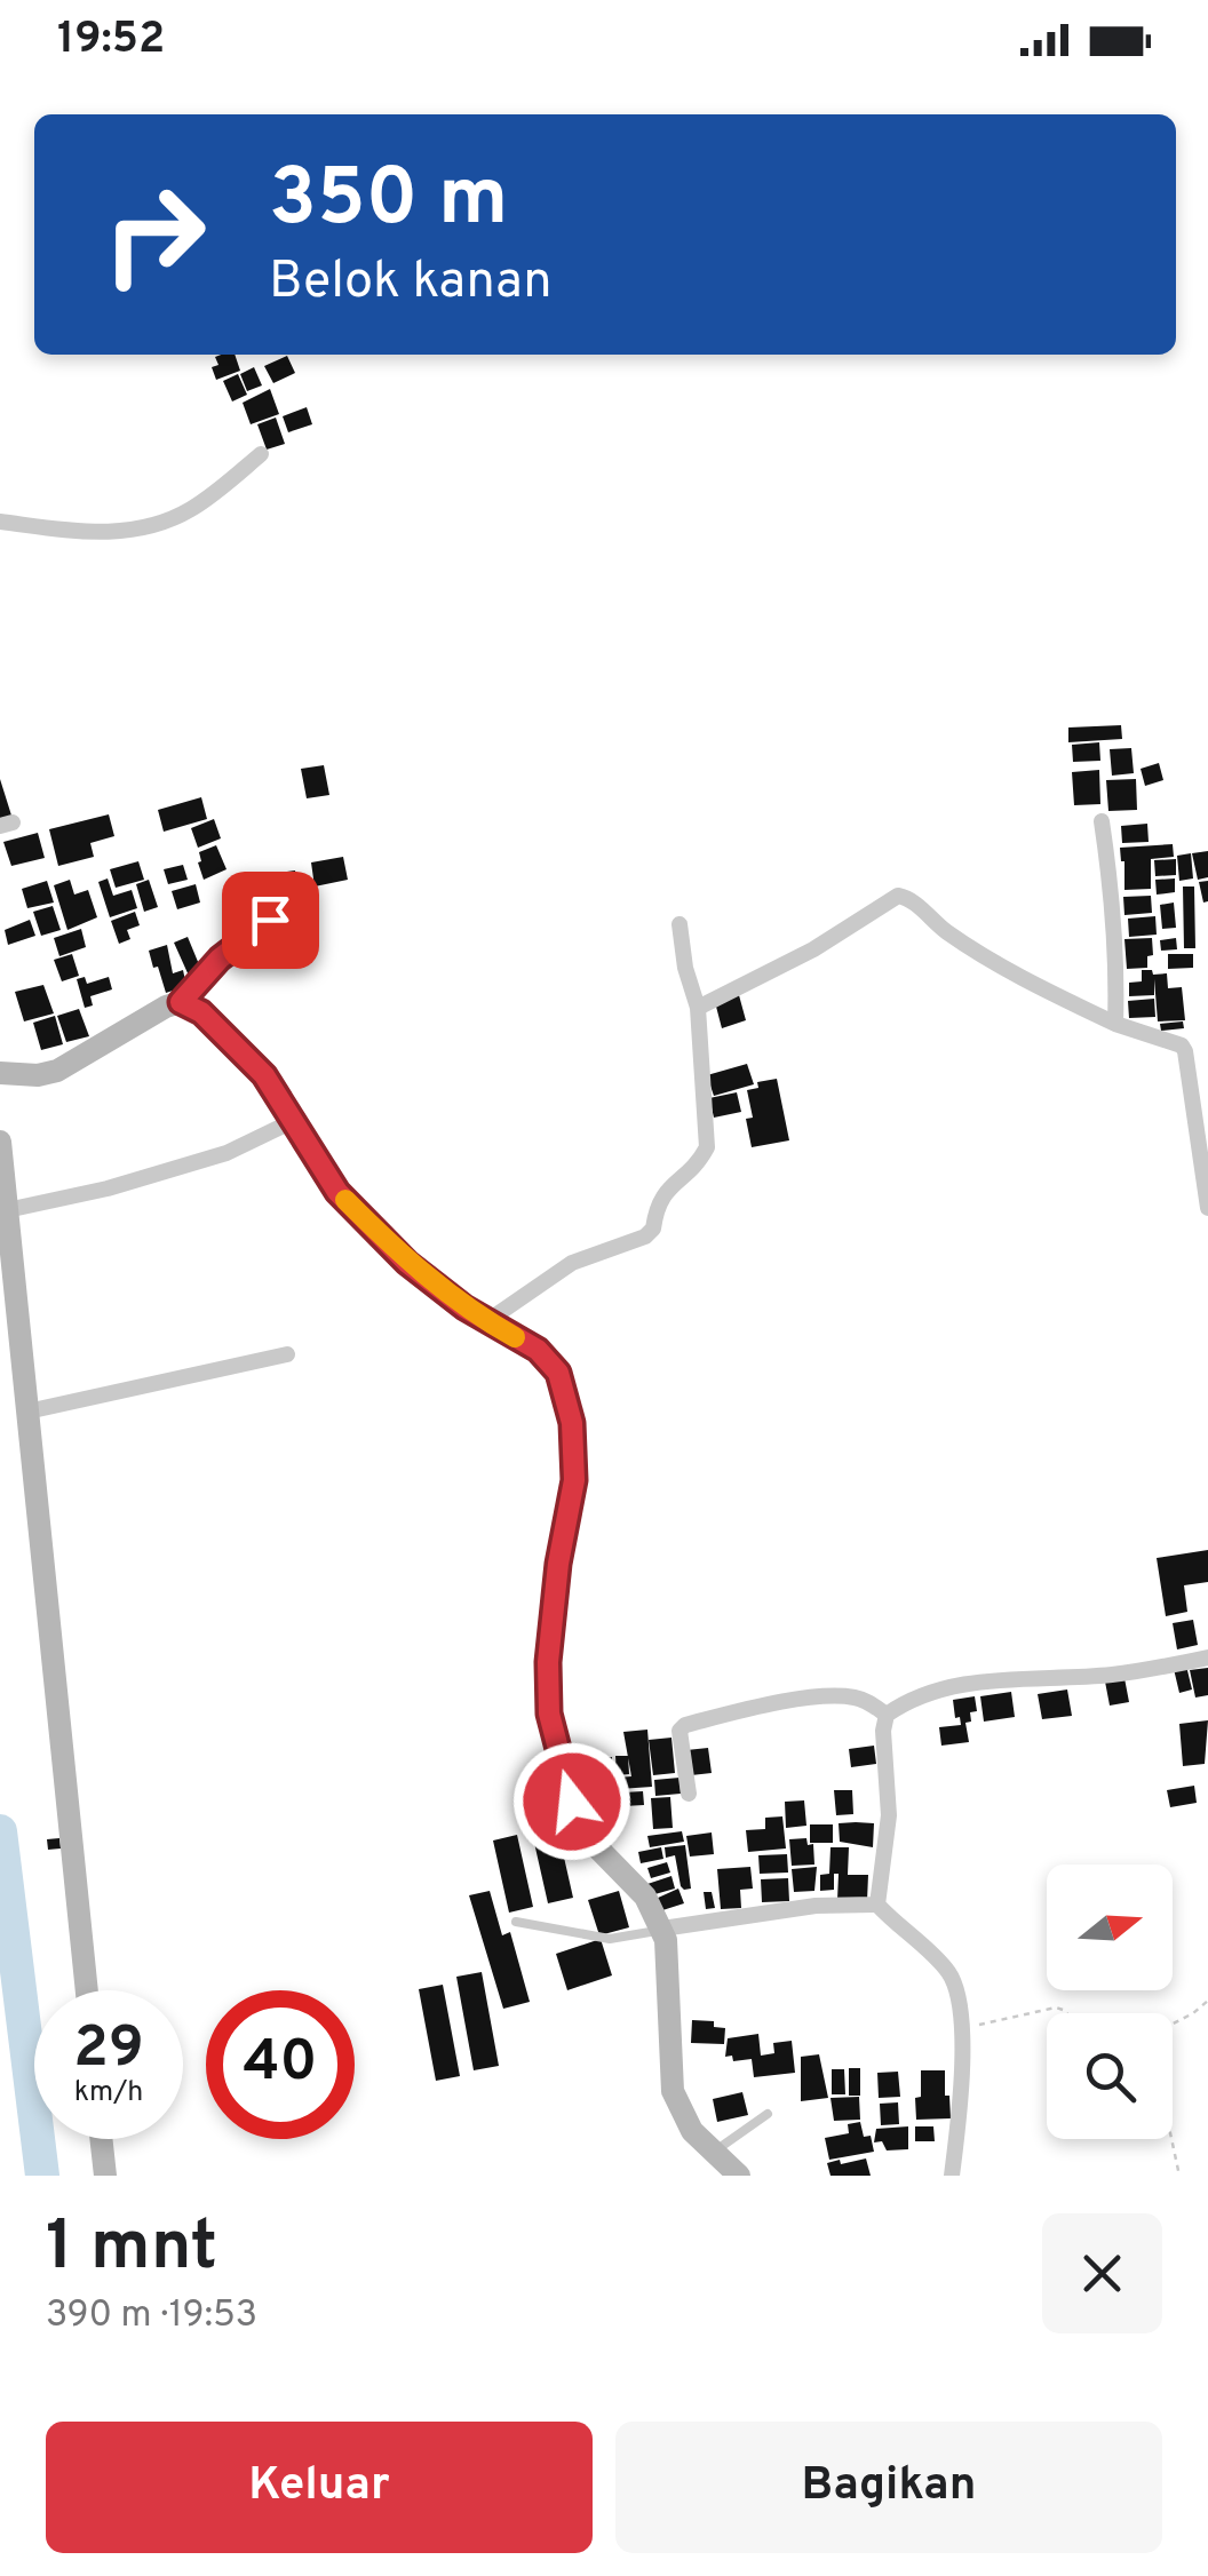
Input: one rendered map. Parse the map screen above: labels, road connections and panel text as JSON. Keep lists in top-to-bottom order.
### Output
{
  "north": "right",
  "page": {
    "status": "19:52",
    "turn": ["350 m", "Belok kanan"],
    "speed": "29 km/h",
    "limit": "40",
    "heading": ["1 mnt", "390 m · 19:53"],
    "buttons": ["Keluar", "Bagikan"]
  }
}
